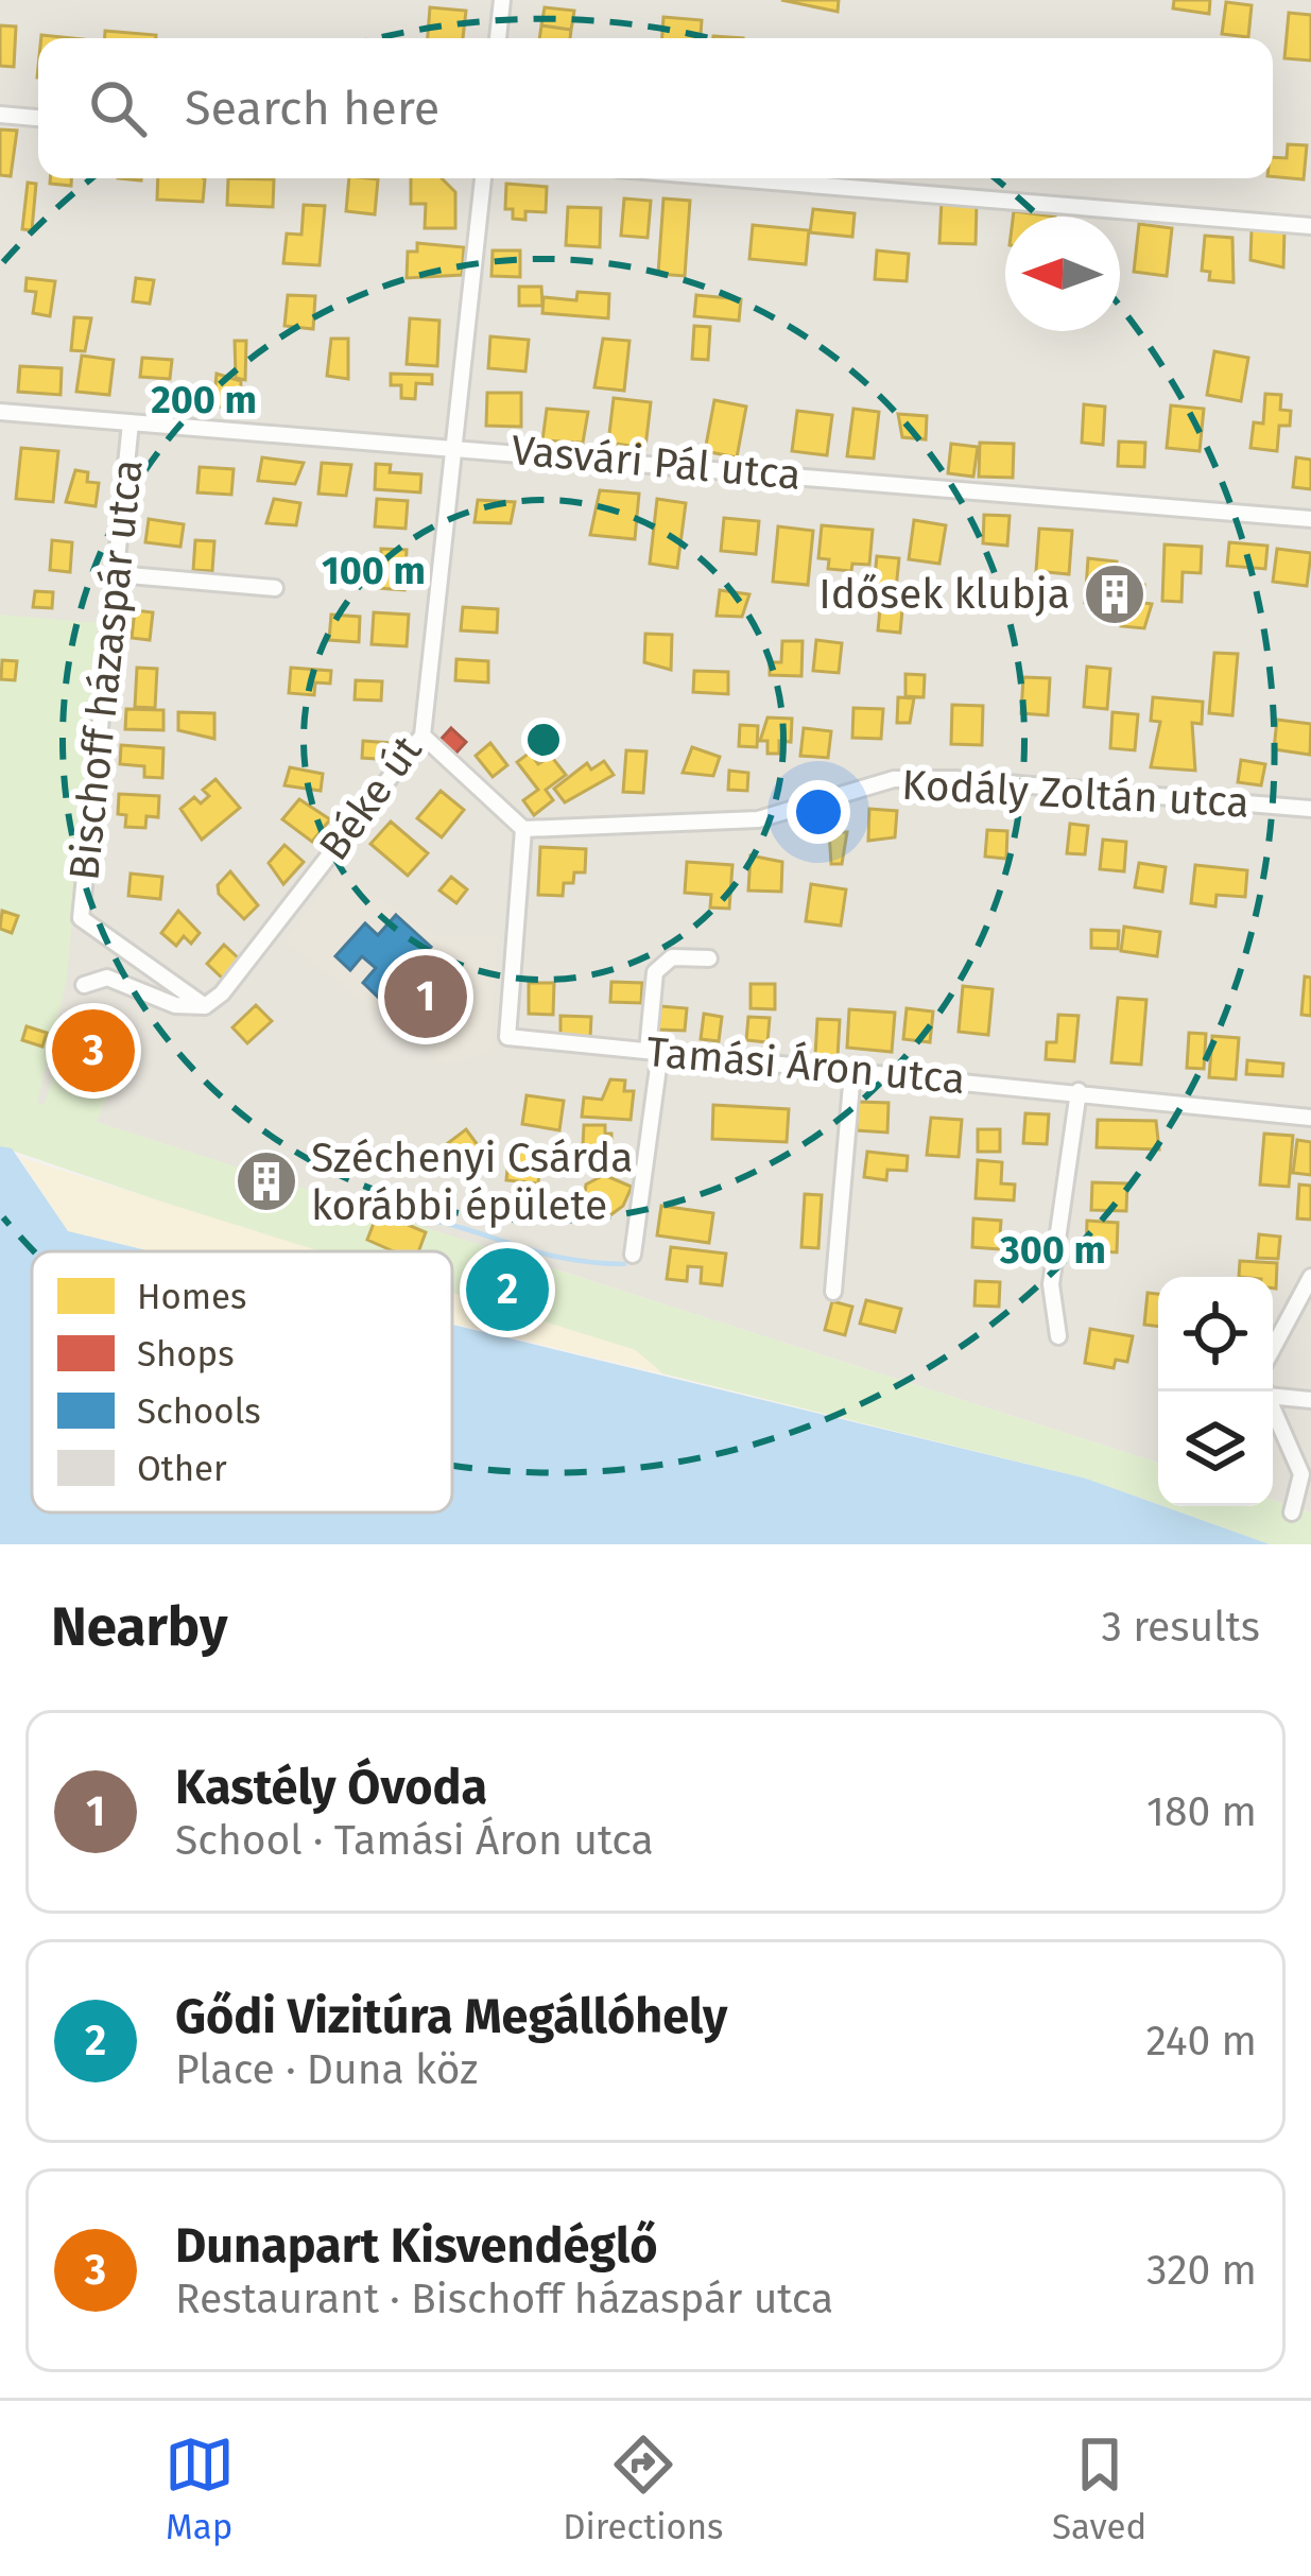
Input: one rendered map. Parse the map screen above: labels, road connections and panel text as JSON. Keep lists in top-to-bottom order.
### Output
{
  "streets": {
    "street": [
      "Vasvári Pál utca",
      "Bischoff házaspár utca",
      "Kodály Zoltán utca",
      "Béke út",
      "Tamási Áron utca"
    ]
  },
  "crossings": [
    ["Vasvári Pál utca", "Bischoff házaspár utca"],
    ["Vasvári Pál utca", "Béke út"],
    ["Bischoff házaspár utca", "Béke út"],
    ["Kodály Zoltán utca", "Tamási Áron utca"]
  ],
  "places": {
    "building": ["Idősek klubja", "Széchenyi Csárda korábbi épülete"]
  },
  "legend": [
    "Homes",
    "Shops",
    "Schools",
    "Other"
  ],
  "north": "left",
  "page": {
    "search": "Search here",
    "pins": ["1", "3", "2"],
    "heading": ["Nearby", "3 results"],
    "list": [
      {
        "mark": "1",
        "name": "Kastély Óvoda",
        "note": "School · Tamási Áron utca",
        "value": "180 m"
      },
      {
        "mark": "2",
        "name": "Gődi Vizitúra Megállóhely",
        "note": "Place · Duna köz",
        "value": "240 m"
      },
      {
        "mark": "3",
        "name": "Dunapart Kisvendéglő",
        "note": "Restaurant · Bischoff házaspár utca",
        "value": "320 m"
      }
    ],
    "nav": ["Map", "Directions", "Saved"]
  },
  "rings": ["200 m", "100 m", "300 m"]
}
